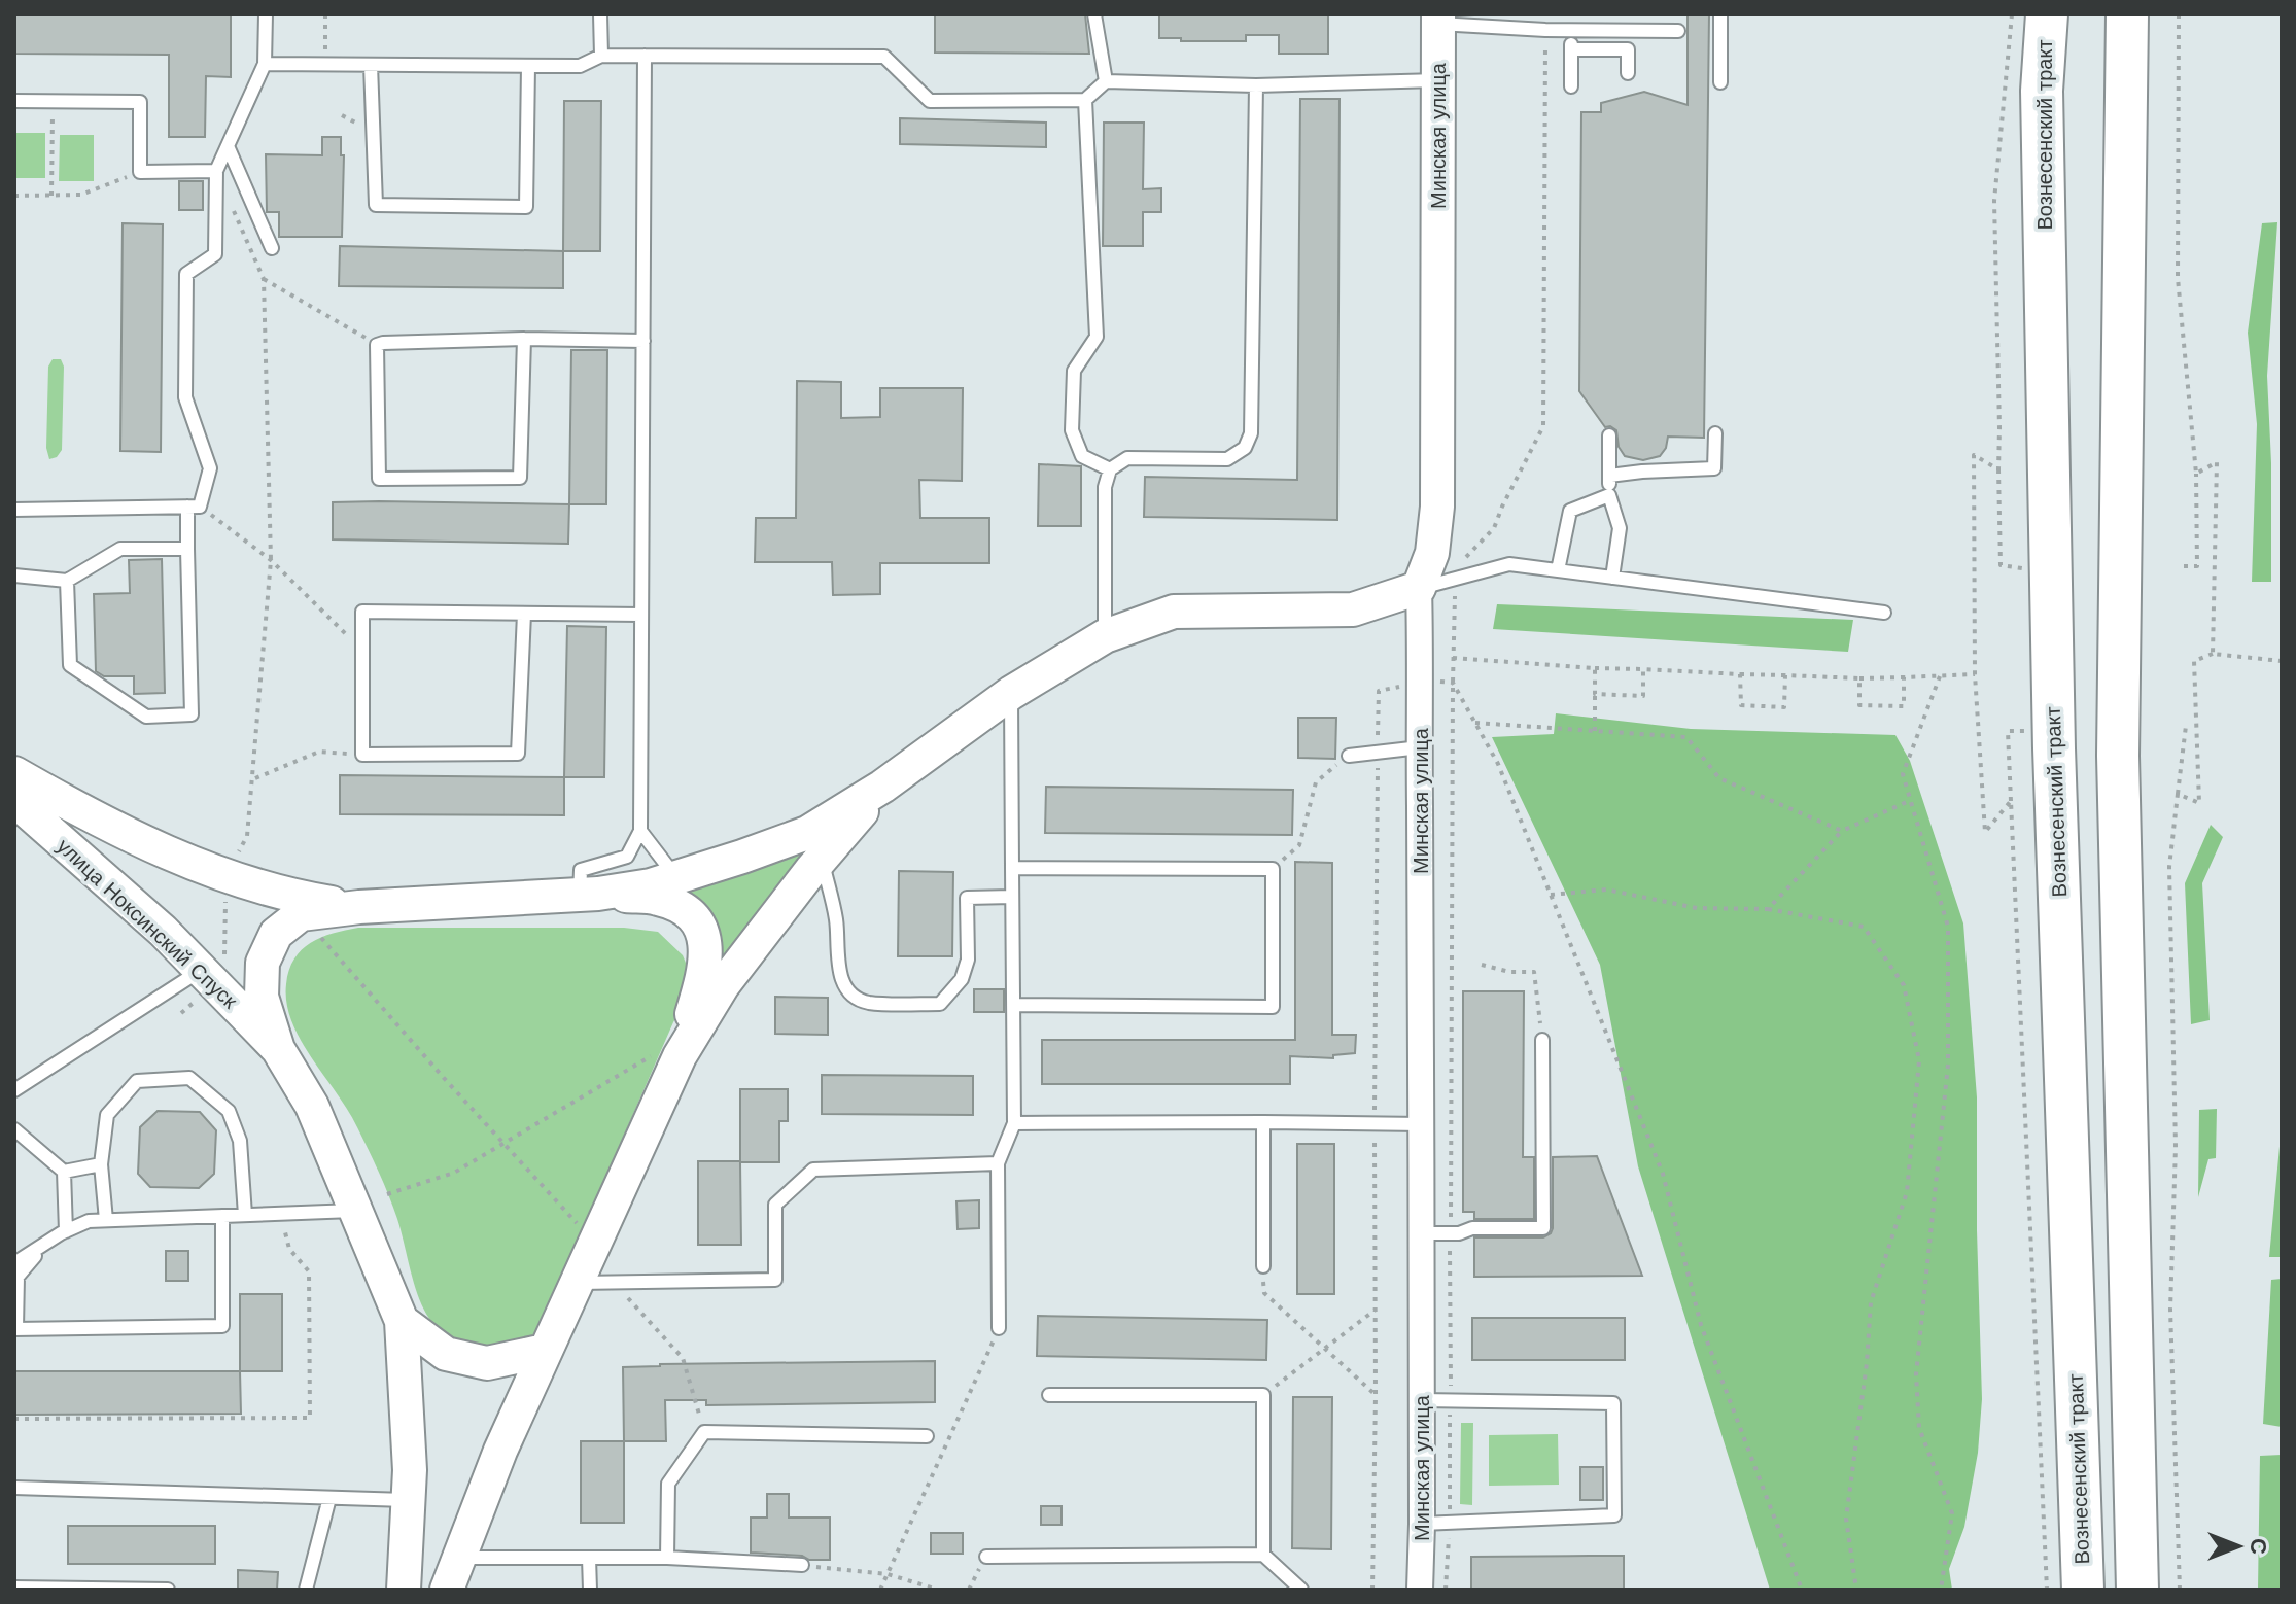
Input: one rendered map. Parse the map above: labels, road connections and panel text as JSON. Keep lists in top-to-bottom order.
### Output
{
  "streets": {
    "main road": ["Вознесенский тракт"],
    "street": ["Минская улица", "улица Ноксинский Спуск"]
  },
  "crossings": [
    ["Минская улица", "улица Ноксинский Спуск"]
  ],
  "north": "right"
}
